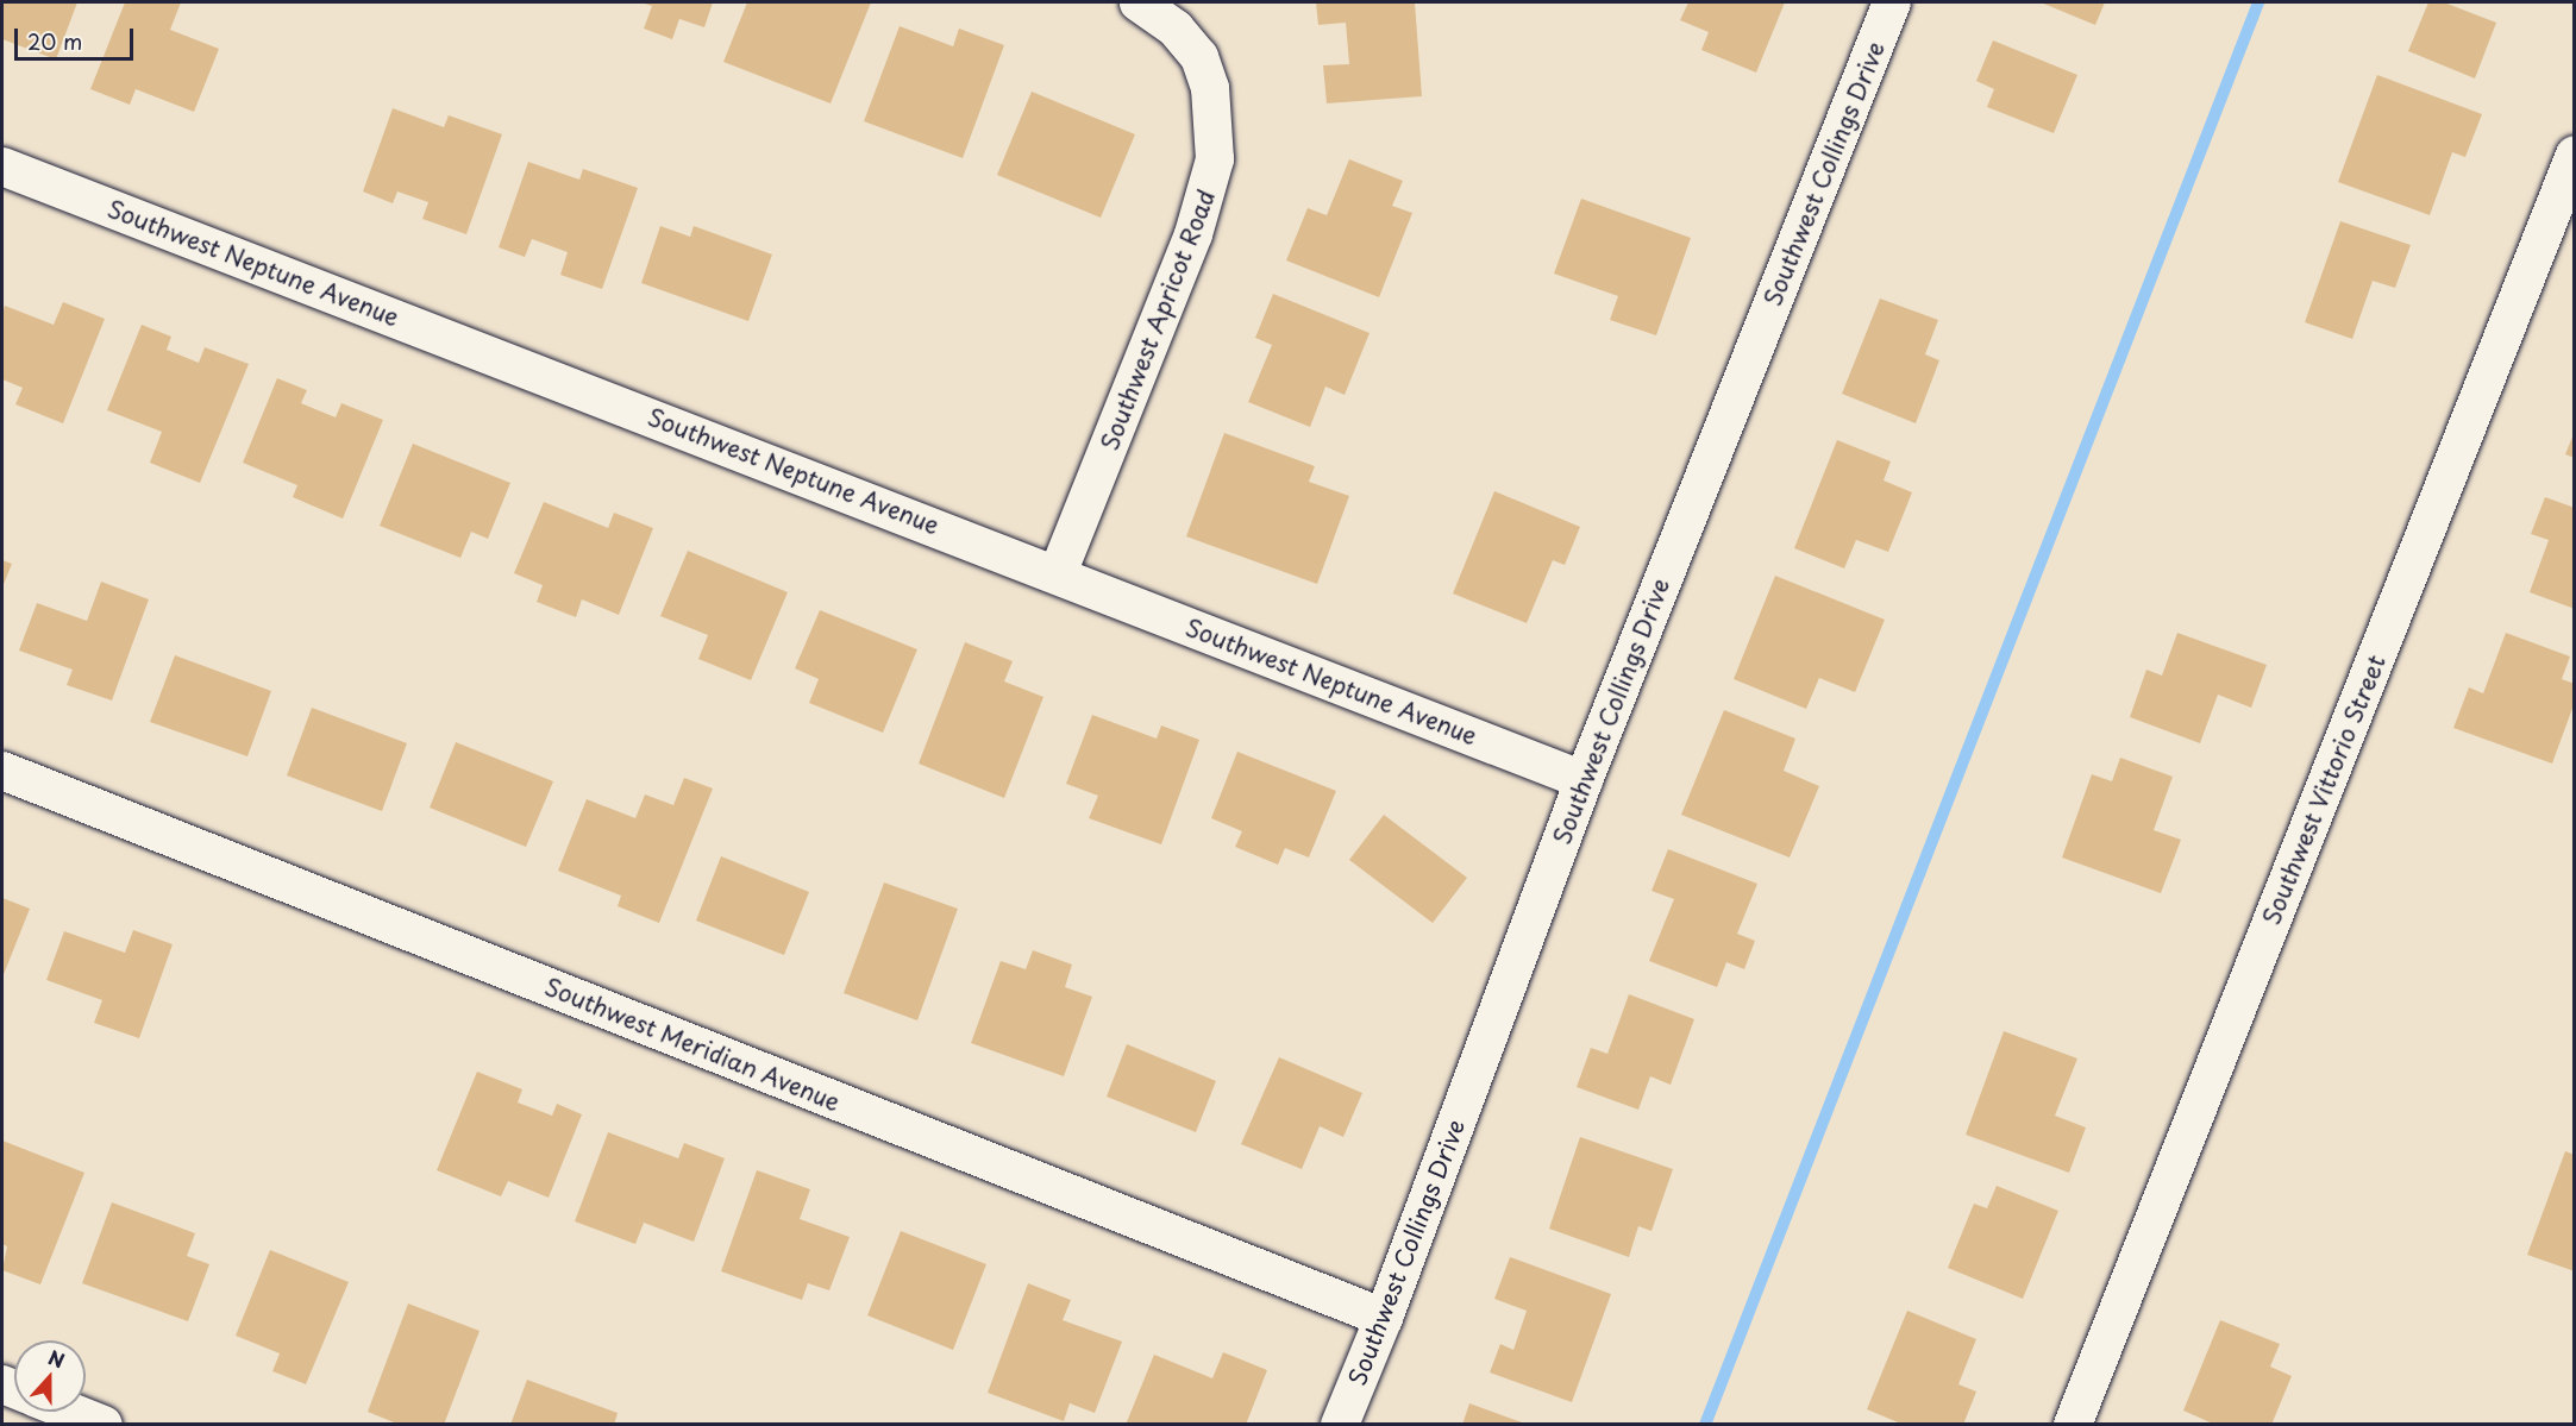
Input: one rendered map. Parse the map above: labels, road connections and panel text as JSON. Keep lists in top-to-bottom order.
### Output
{
  "streets": {
    "street": [
      "Southwest Collings Drive",
      "Southwest Neptune Avenue",
      "Southwest Apricot Road",
      "Southwest Vittorio Street",
      "Southwest Meridian Avenue"
    ]
  },
  "crossings": [
    ["Southwest Collings Drive", "Southwest Neptune Avenue"],
    ["Southwest Collings Drive", "Southwest Meridian Avenue"],
    ["Southwest Neptune Avenue", "Southwest Apricot Road"]
  ],
  "scale_bar": "20 m",
  "north": "top"
}
